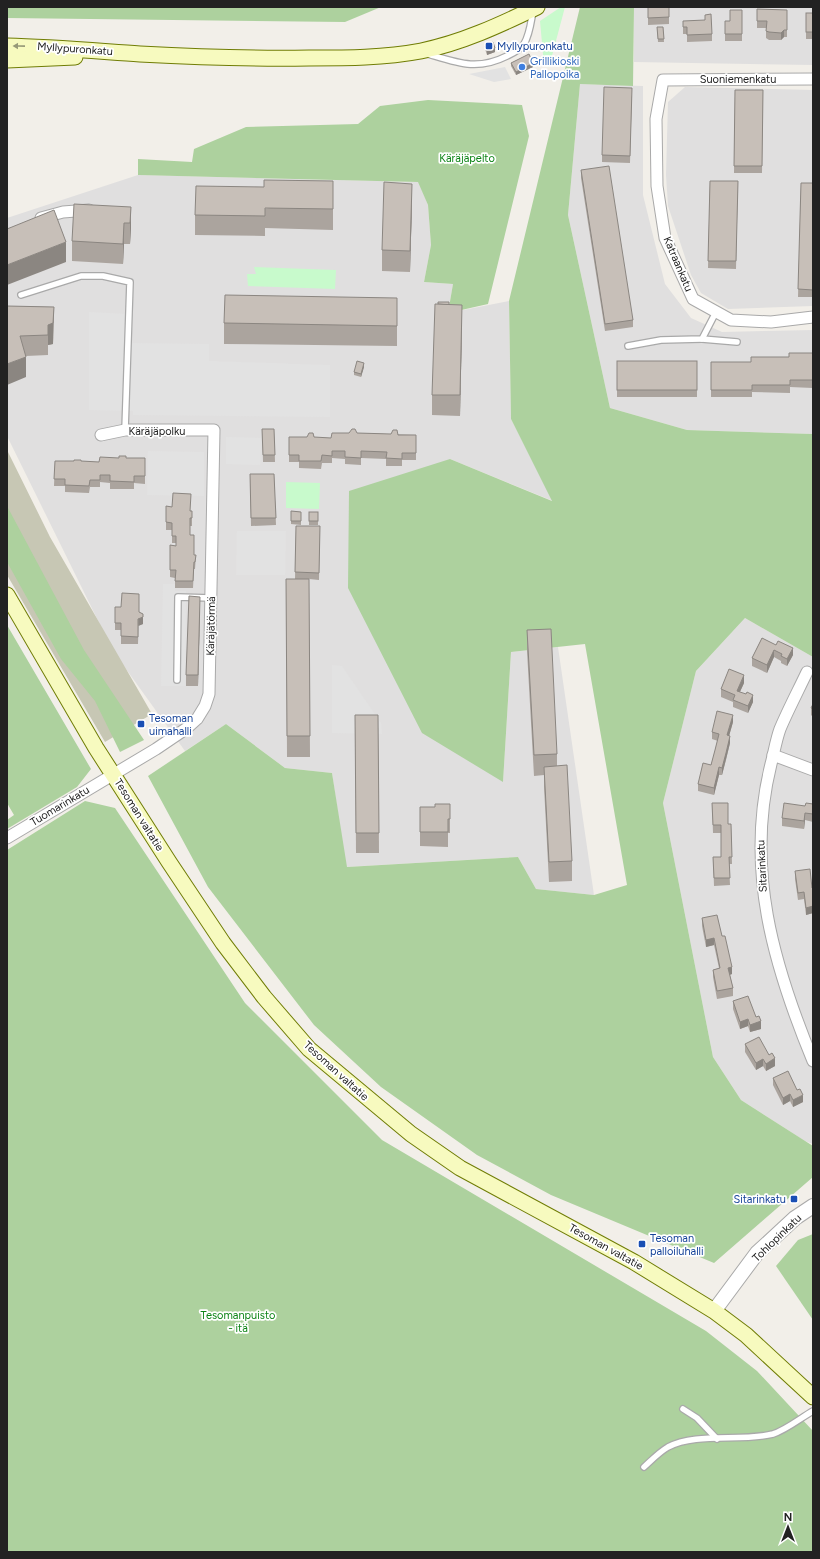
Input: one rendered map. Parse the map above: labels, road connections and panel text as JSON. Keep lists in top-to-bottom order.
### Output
{
  "streets": {
    "main road": ["Myllypuronkatu", "Tesoman valtatie"],
    "street": [
      "Suoniemenkatu",
      "Katraankatu",
      "Käräjäpolku",
      "Käräjätörmä",
      "Tuomarinkatu",
      "Sitarinkatu",
      "Tohlopinkatu"
    ]
  },
  "crossings": [
    ["Suoniemenkatu", "Katraankatu"],
    ["Käräjäpolku", "Käräjätörmä"],
    ["Käräjätörmä", "Tuomarinkatu"],
    ["Käräjätörmä", "Tesoman valtatie"],
    ["Tuomarinkatu", "Tesoman valtatie"],
    ["Tesoman valtatie", "Tohlopinkatu"]
  ],
  "parks": ["Käräjäpelto", "Tesomanpuisto - itä"],
  "places": {
    "transit": [
      "Myllypuronkatu",
      "Tesoman uimahalli",
      "Sitarinkatu",
      "Tesoman palloiluhalli"
    ],
    "other": ["Grillikioski Pallopoika"]
  },
  "north": "top"
}
